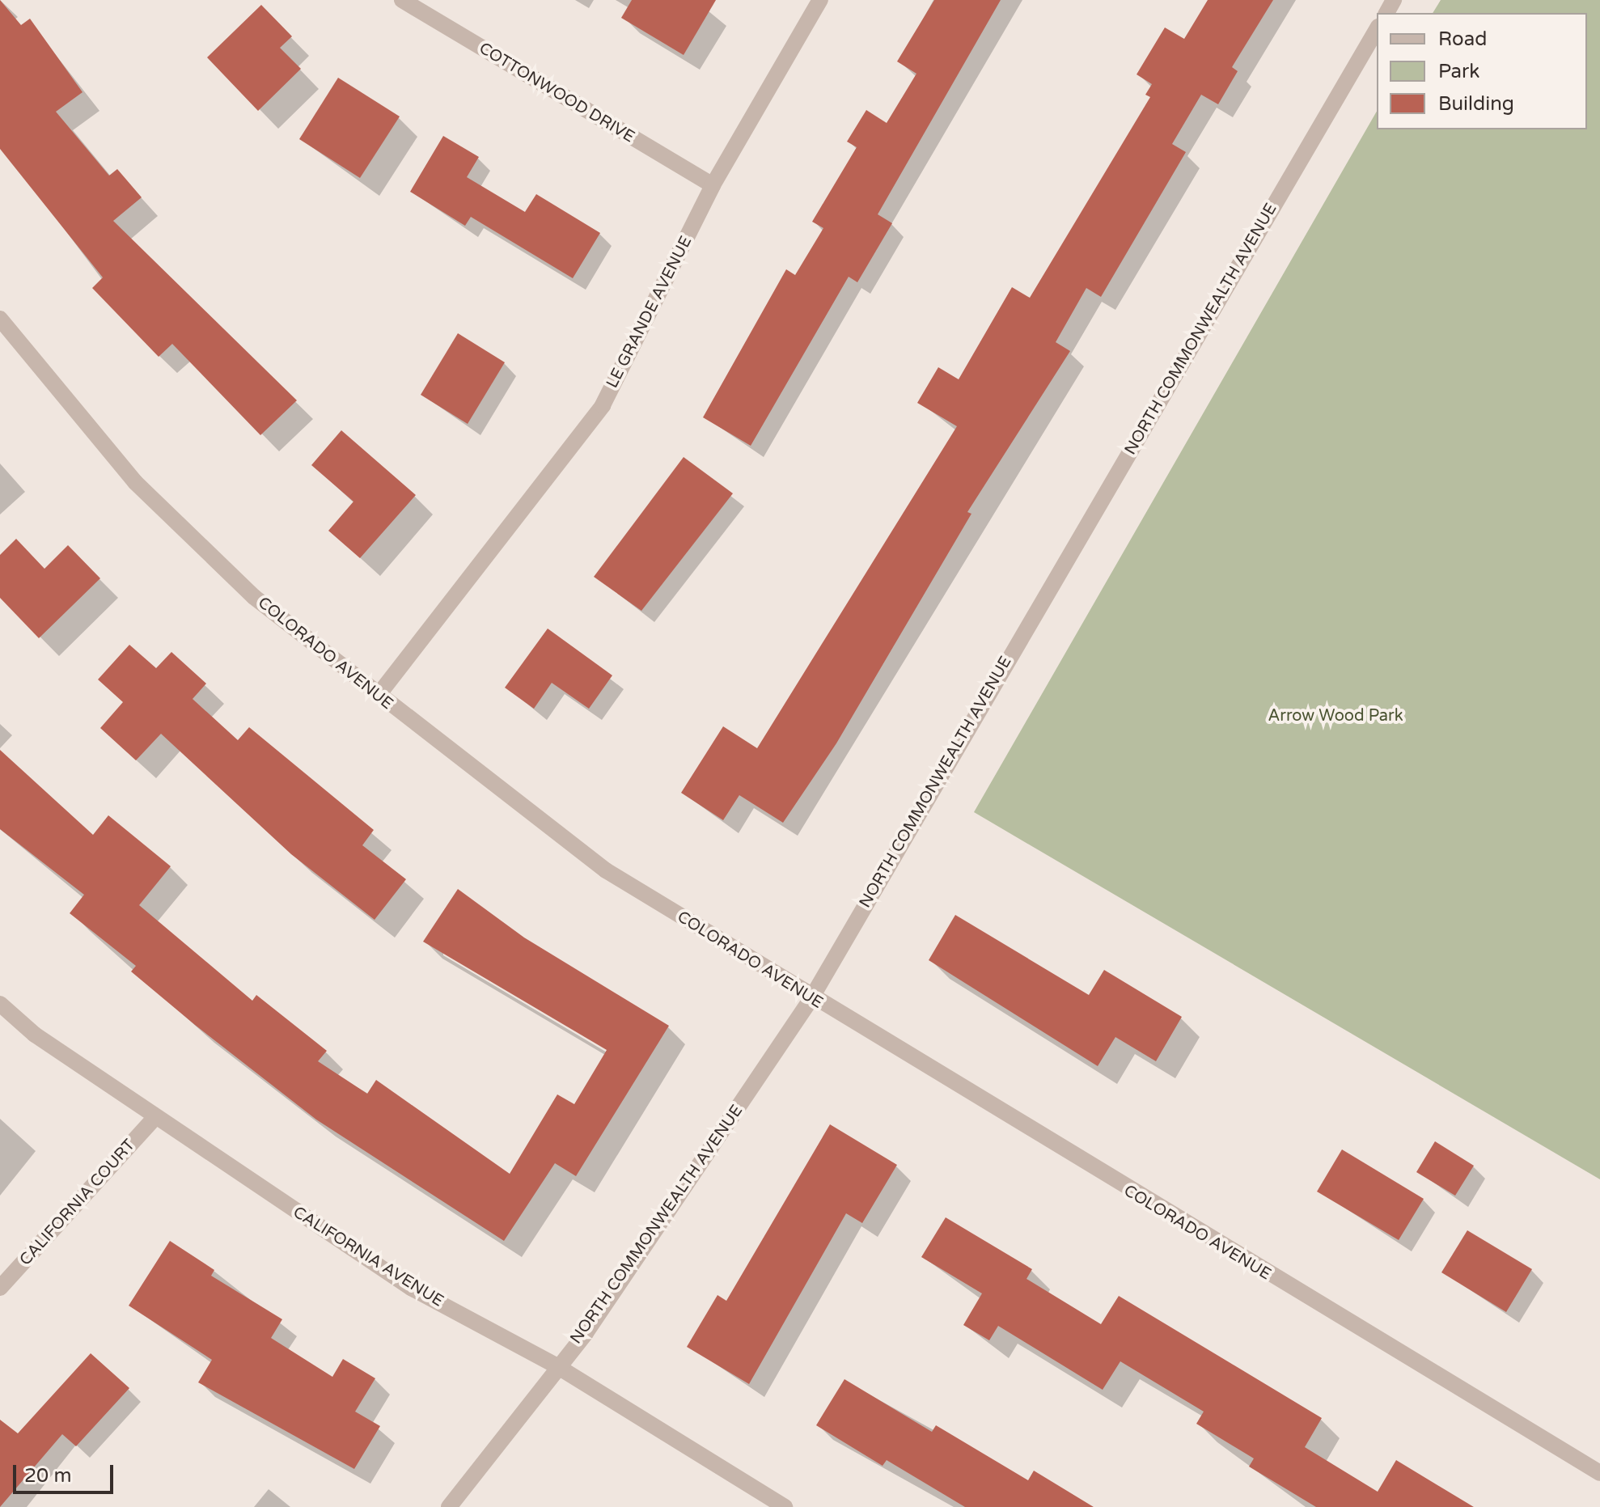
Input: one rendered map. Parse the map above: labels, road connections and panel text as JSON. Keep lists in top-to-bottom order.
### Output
{
  "streets": {
    "street": [
      "COTTONWOOD DRIVE",
      "LE GRANDE AVENUE",
      "NORTH COMMONWEALTH AVENUE",
      "COLORADO AVENUE",
      "CALIFORNIA COURT",
      "CALIFORNIA AVENUE"
    ]
  },
  "crossings": [
    ["COTTONWOOD DRIVE", "LE GRANDE AVENUE"],
    ["LE GRANDE AVENUE", "COLORADO AVENUE"],
    ["NORTH COMMONWEALTH AVENUE", "COLORADO AVENUE"],
    ["NORTH COMMONWEALTH AVENUE", "CALIFORNIA AVENUE"],
    ["CALIFORNIA COURT", "CALIFORNIA AVENUE"]
  ],
  "parks": ["Arrow Wood Park"],
  "legend": ["Road", "Park", "Building"],
  "scale_bar": "20 m"
}
